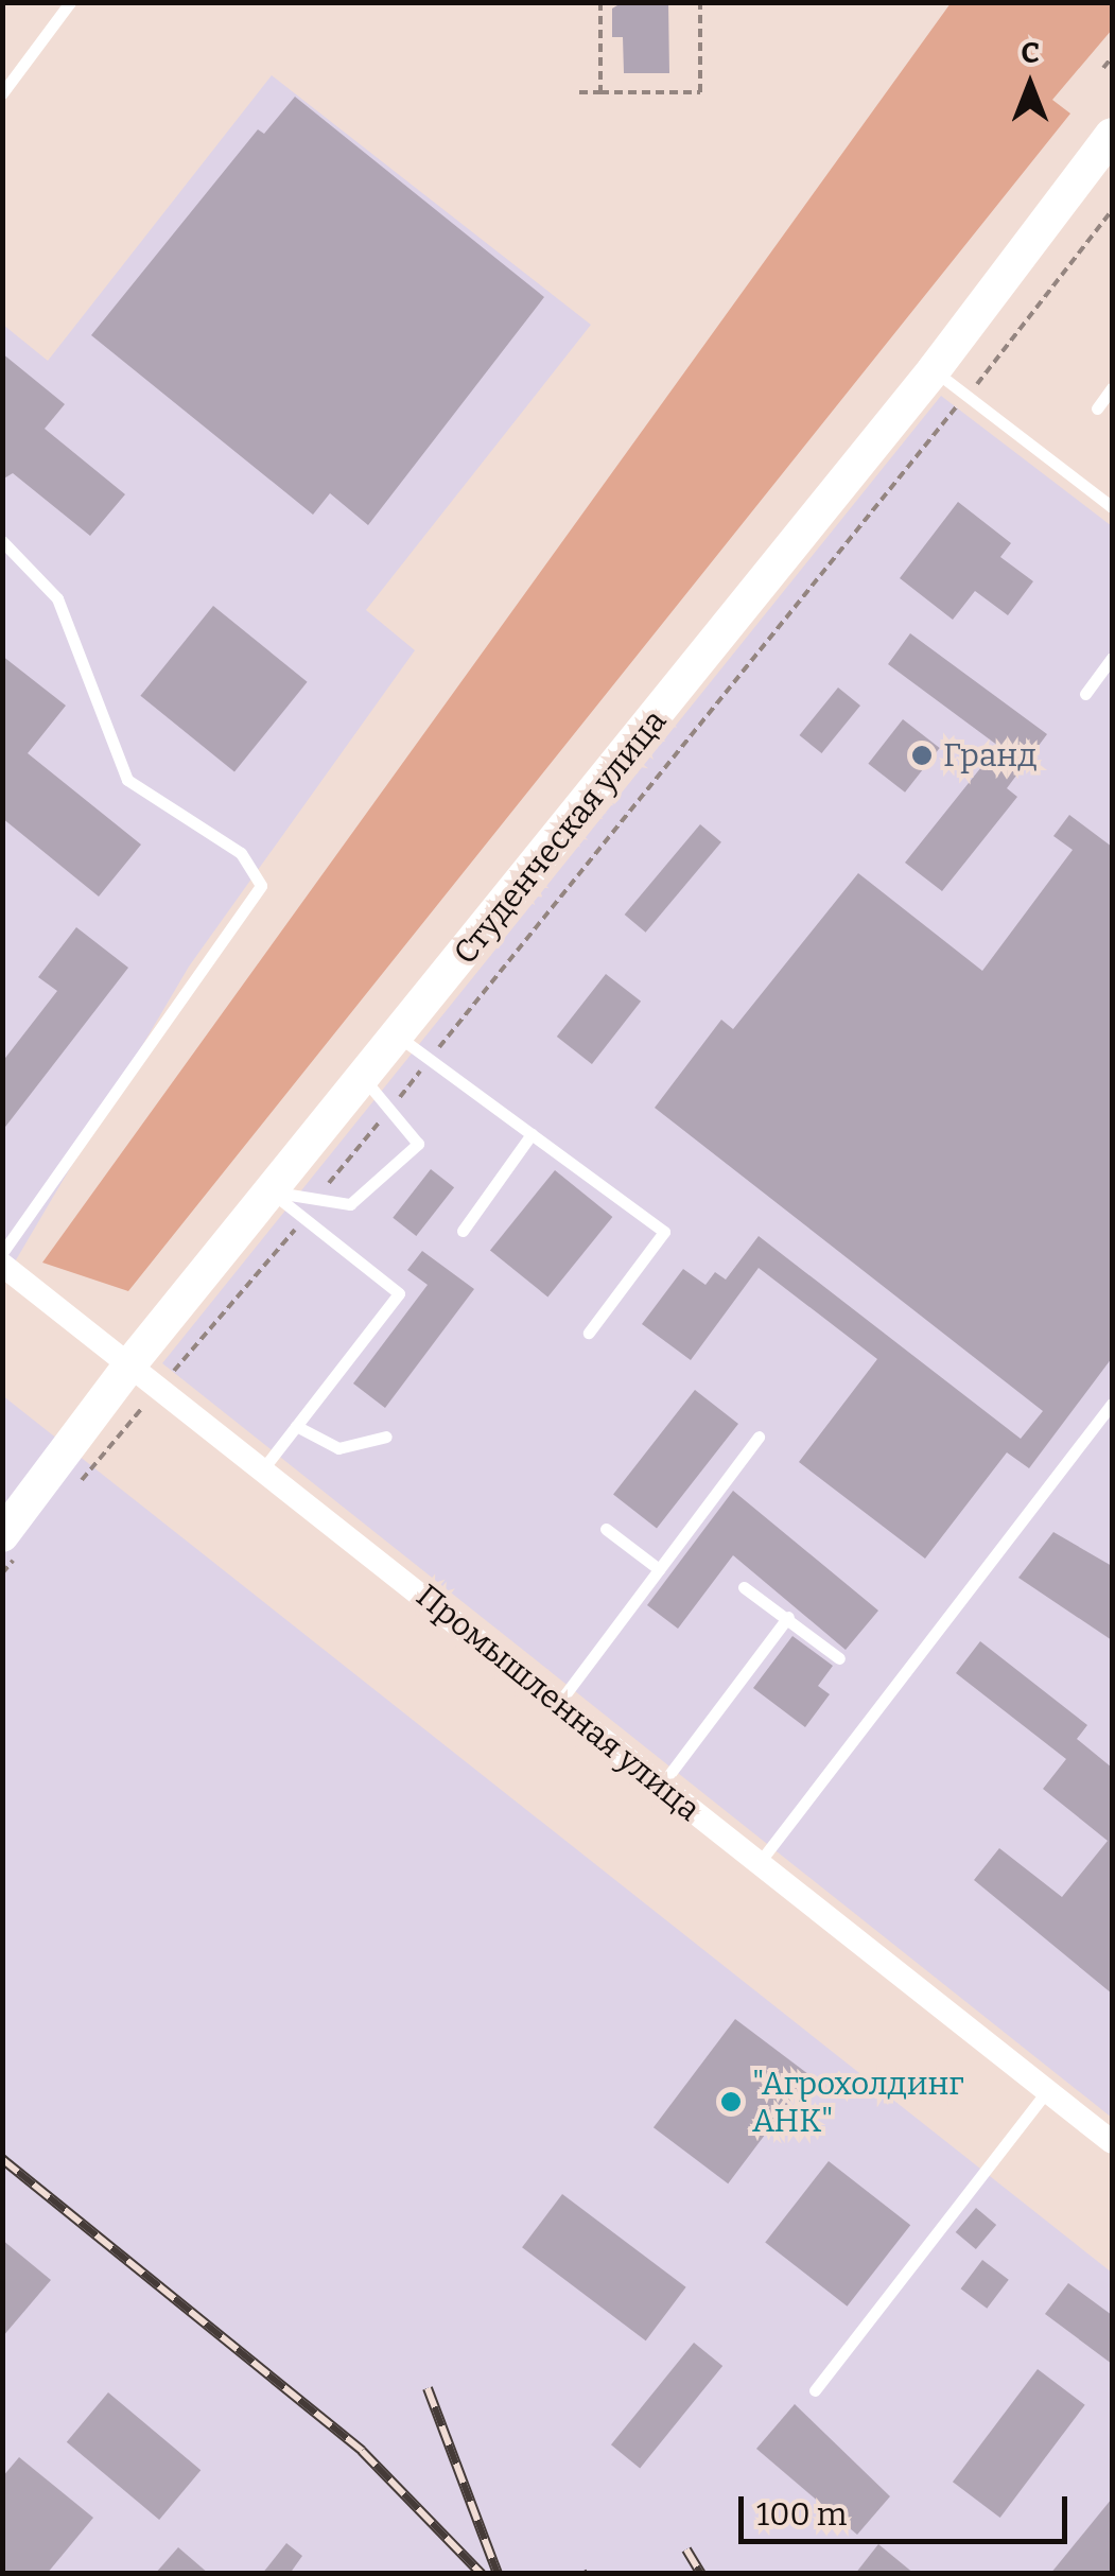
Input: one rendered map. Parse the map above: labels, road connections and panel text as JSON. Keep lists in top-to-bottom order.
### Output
{
  "streets": {
    "main road": ["Студенческая улица"],
    "street": ["Промышленная улица"]
  },
  "crossings": [
    ["Студенческая улица", "Промышленная улица"]
  ],
  "places": ["Гранд", "\"Агрохолдинг АНК\""],
  "scale_bar": "100 m",
  "north": "top"
}
